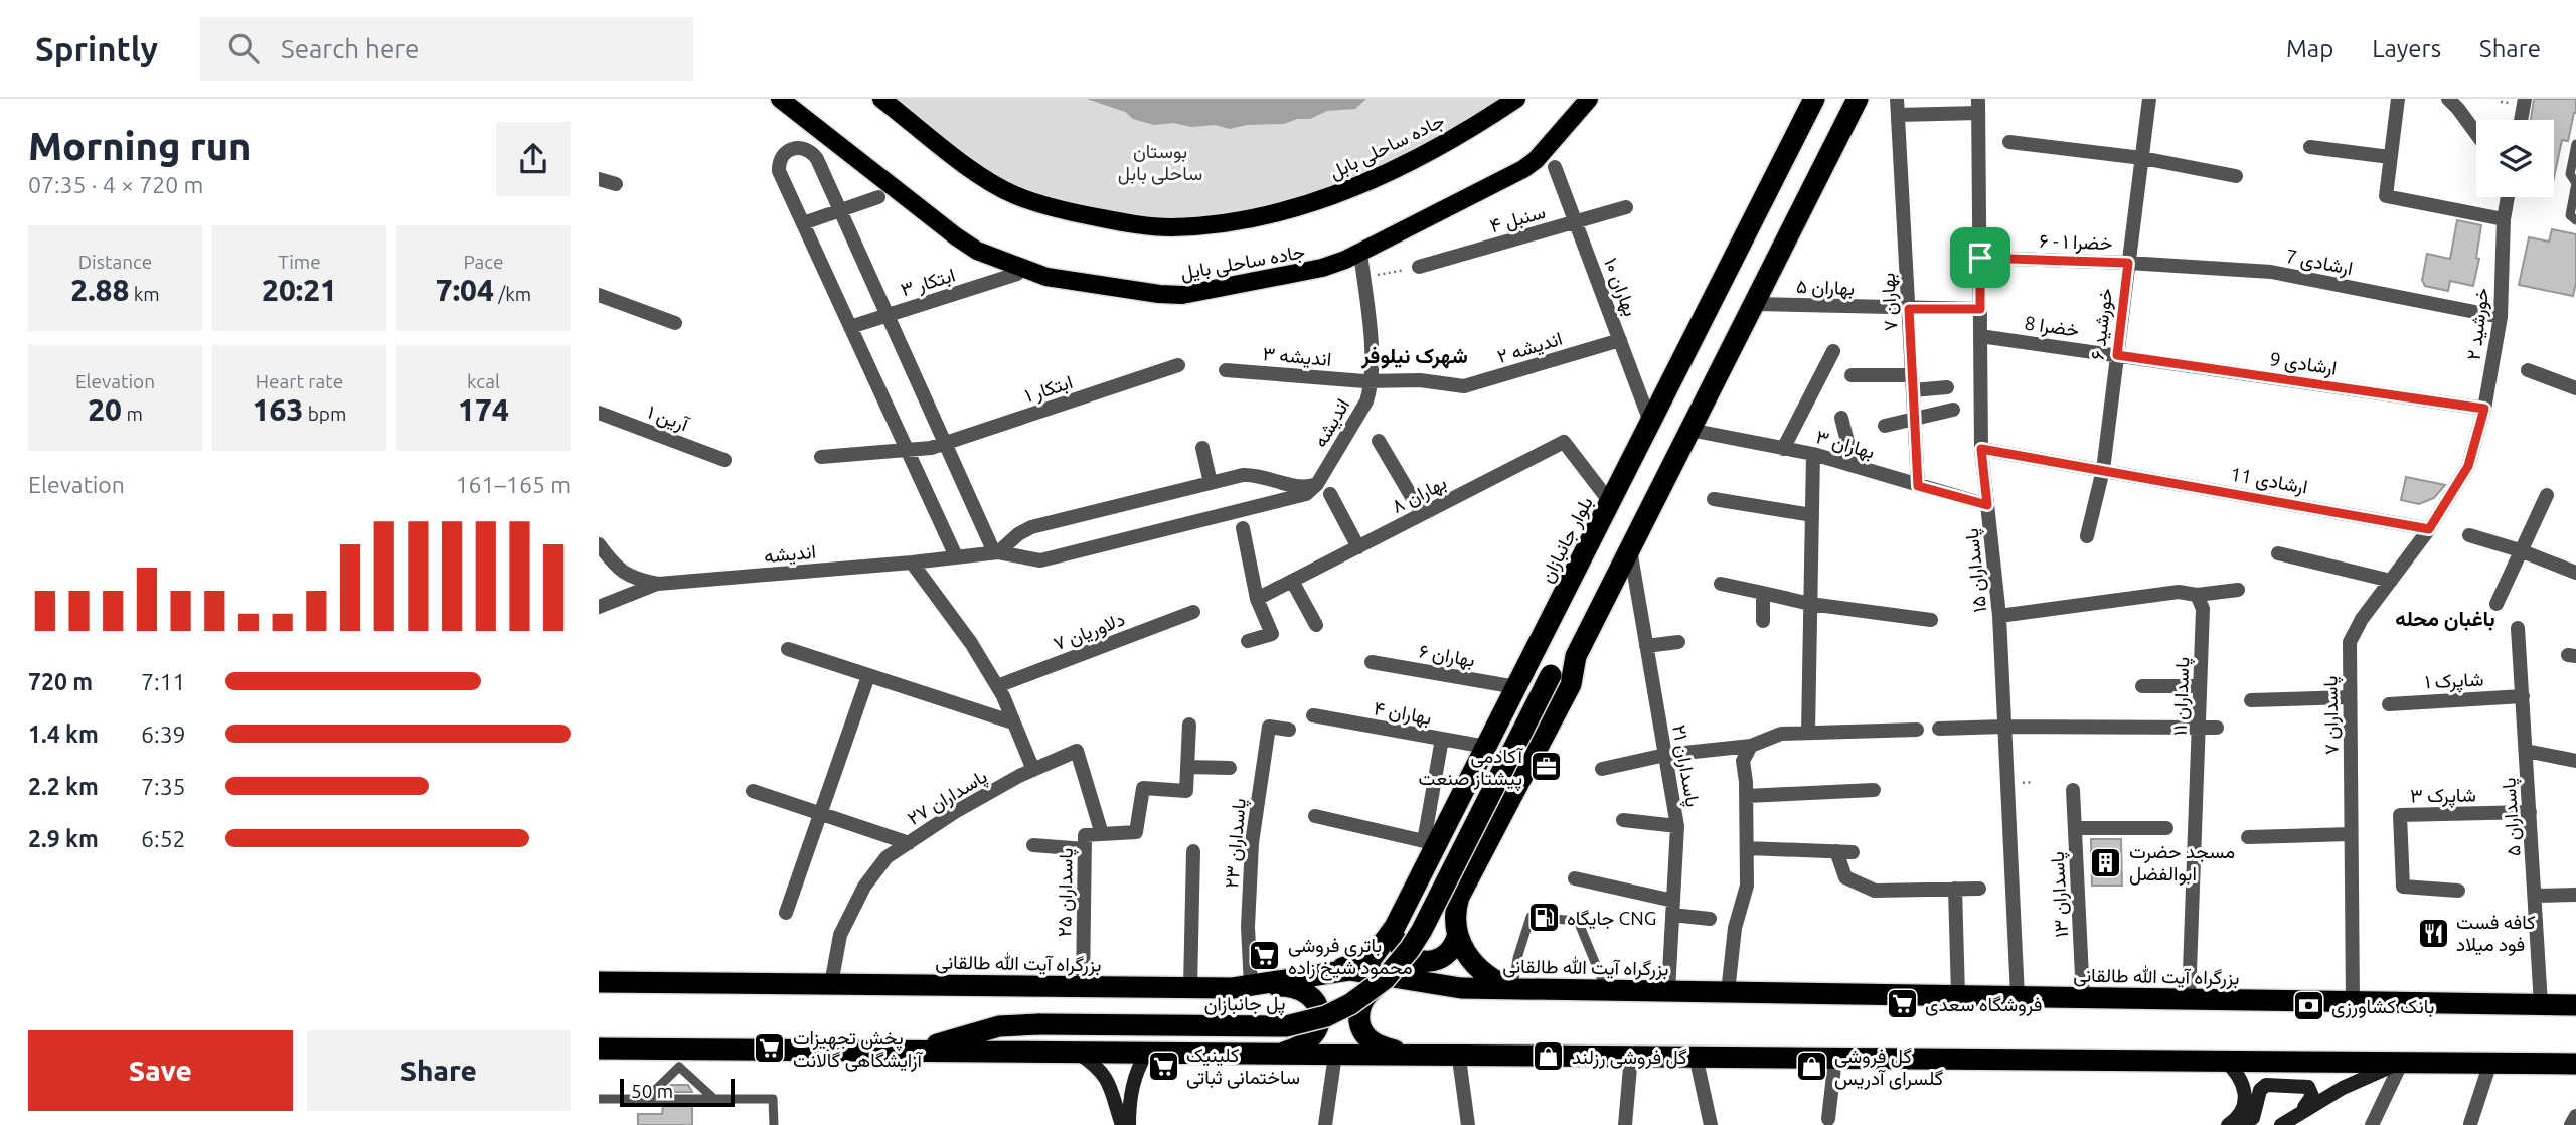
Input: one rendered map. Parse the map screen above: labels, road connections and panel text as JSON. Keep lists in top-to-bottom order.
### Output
{
  "streets": {
    "highway": ["بلوار جانبازان", "بزرگراه آیت الله طالقانی", "پل جانبازان"],
    "main road": ["جاده ساحلی بابل", "جاده ساحلی بایل"],
    "street": [
      "سنبل ۴",
      "خضرا ۱ - ۶",
      "ارشادی 7",
      "ابتکار ۳",
      "بهاران ۱۰",
      "بهاران ۵",
      "بهاران ۷",
      "خورشید ۶",
      "خورشید ۲",
      "خضرا 8",
      "اندیشه ۲",
      "اندیشه ۳",
      "ارشادی 9",
      "ابتکار ۱",
      "آرین ۱",
      "اندیشه",
      "بهاران ۳",
      "ارشادی 11",
      "بهاران ۸",
      "پاسداران ۱۵",
      "دلاوریان ۷",
      "بهاران ۶",
      "شاپرک ۱",
      "پاسداران ١١",
      "بهاران ۴",
      "پاسداران ۷",
      "پاسداران ۲۱",
      "شاپرک ۳",
      "پاسداران ۲۷",
      "پاسداران ۵",
      "پاسداران ۲۳",
      "پاسداران ۲۵",
      "پاسداران ۱۳"
    ]
  },
  "crossings": [
    ["سنبل ۴", "بهاران ۱۰"],
    ["خضرا ۱ - ۶", "ارشادی 7"],
    ["خضرا ۱ - ۶", "خورشید ۶"],
    ["خضرا ۱ - ۶", "پاسداران ۱۵"],
    ["جاده ساحلی بایل", "اندیشه"],
    ["ارشادی 7", "خورشید ۶"],
    ["ارشادی 7", "خورشید ۲"],
    ["بهاران ۱۰", "اندیشه ۲"],
    ["بهاران ۱۰", "بلوار جانبازان"],
    ["بهاران ۵", "بهاران ۷"],
    ["بهاران ۵", "پاسداران ۱۵"],
    ["بهاران ۷", "بهاران ۳"],
    ["خورشید ۶", "خضرا 8"],
    ["خورشید ۶", "ارشادی 9"],
    ["خورشید ۶", "ارشادی 11"],
    ["خورشید ۲", "ارشادی 9"],
    ["خورشید ۲", "پاسداران ۷"],
    ["خضرا 8", "ارشادی 9"],
    ["خضرا 8", "پاسداران ۱۵"],
    ["اندیشه ۲", "اندیشه ۳"],
    ["اندیشه ۲", "اندیشه"],
    ["اندیشه ۳", "اندیشه"],
    ["بهاران ۳", "پاسداران ۱۵"],
    ["ارشادی 11", "پاسداران ۱۵"],
    ["ارشادی 11", "پاسداران ۷"],
    ["بهاران ۸", "بلوار جانبازان"],
    ["بلوار جانبازان", "بهاران ۶"],
    ["بلوار جانبازان", "بهاران ۴"],
    ["بلوار جانبازان", "بزرگراه آیت الله طالقانی"],
    ["پاسداران ۱۵", "بزرگراه آیت الله طالقانی"],
    ["شاپرک ۱", "پاسداران ۵"],
    ["پاسداران ١١", "بزرگراه آیت الله طالقانی"],
    ["پاسداران ۷", "بزرگراه آیت الله طالقانی"],
    ["پاسداران ۲۱", "بزرگراه آیت الله طالقانی"],
    ["شاپرک ۳", "پاسداران ۵"],
    ["پاسداران ۲۷", "پاسداران ۲۵"],
    ["پاسداران ۲۷", "بزرگراه آیت الله طالقانی"],
    ["پاسداران ۵", "بزرگراه آیت الله طالقانی"],
    ["پاسداران ۲۳", "بزرگراه آیت الله طالقانی"],
    ["پاسداران ۲۵", "بزرگراه آیت الله طالقانی"],
    ["پاسداران ۱۳", "بزرگراه آیت الله طالقانی"]
  ],
  "districts": ["شهرک نیلوفر", "باغبان محله"],
  "parks": ["بوستان ساحلی بابل"],
  "places": {
    "office": ["آکادمی پیشتاز صنعت"],
    "building": ["مسجد حضرت ابوالفضل"],
    "fuel station": ["جایگاه CNG"],
    "restaurant": ["کافه فست فود میلاد"],
    "supermarket": [
      "باتری فروشی محمود شیخ زاده",
      "فروشگاه سعدی",
      "پخش تجهیزات آرایشگاهی گالانت",
      "کلینیک ساختمانی ثباتی"
    ],
    "bank": ["بانک کشاورزی"],
    "shop": ["گل فروشی رزلند", "گل فروشی گلسرای آدریس"]
  },
  "scale_bar": "50 m",
  "page": {
    "header": "Sprintly",
    "search": "Search here",
    "nav": ["Map", "Layers", "Share"],
    "heading": ["Morning run", "07:35 · 4 × 720 m"],
    "stats": [
      ["Distance", "2.88 km"],
      ["Time", "20:21"],
      ["Pace", "7:04 /km"],
      ["Elevation", "20 m"],
      ["Heart rate", "163 bpm"],
      ["kcal", "174"]
    ],
    "chart": ["Elevation", "161–165 m"],
    "list": [
      {
        "name": "720 m",
        "note": "7:11"
      },
      {
        "name": "1.4 km",
        "note": "6:39"
      },
      {
        "name": "2.2 km",
        "note": "7:35"
      },
      {
        "name": "2.9 km",
        "note": "6:52"
      }
    ],
    "buttons": ["Save", "Share"],
    "scale": "50 m"
  }
}
